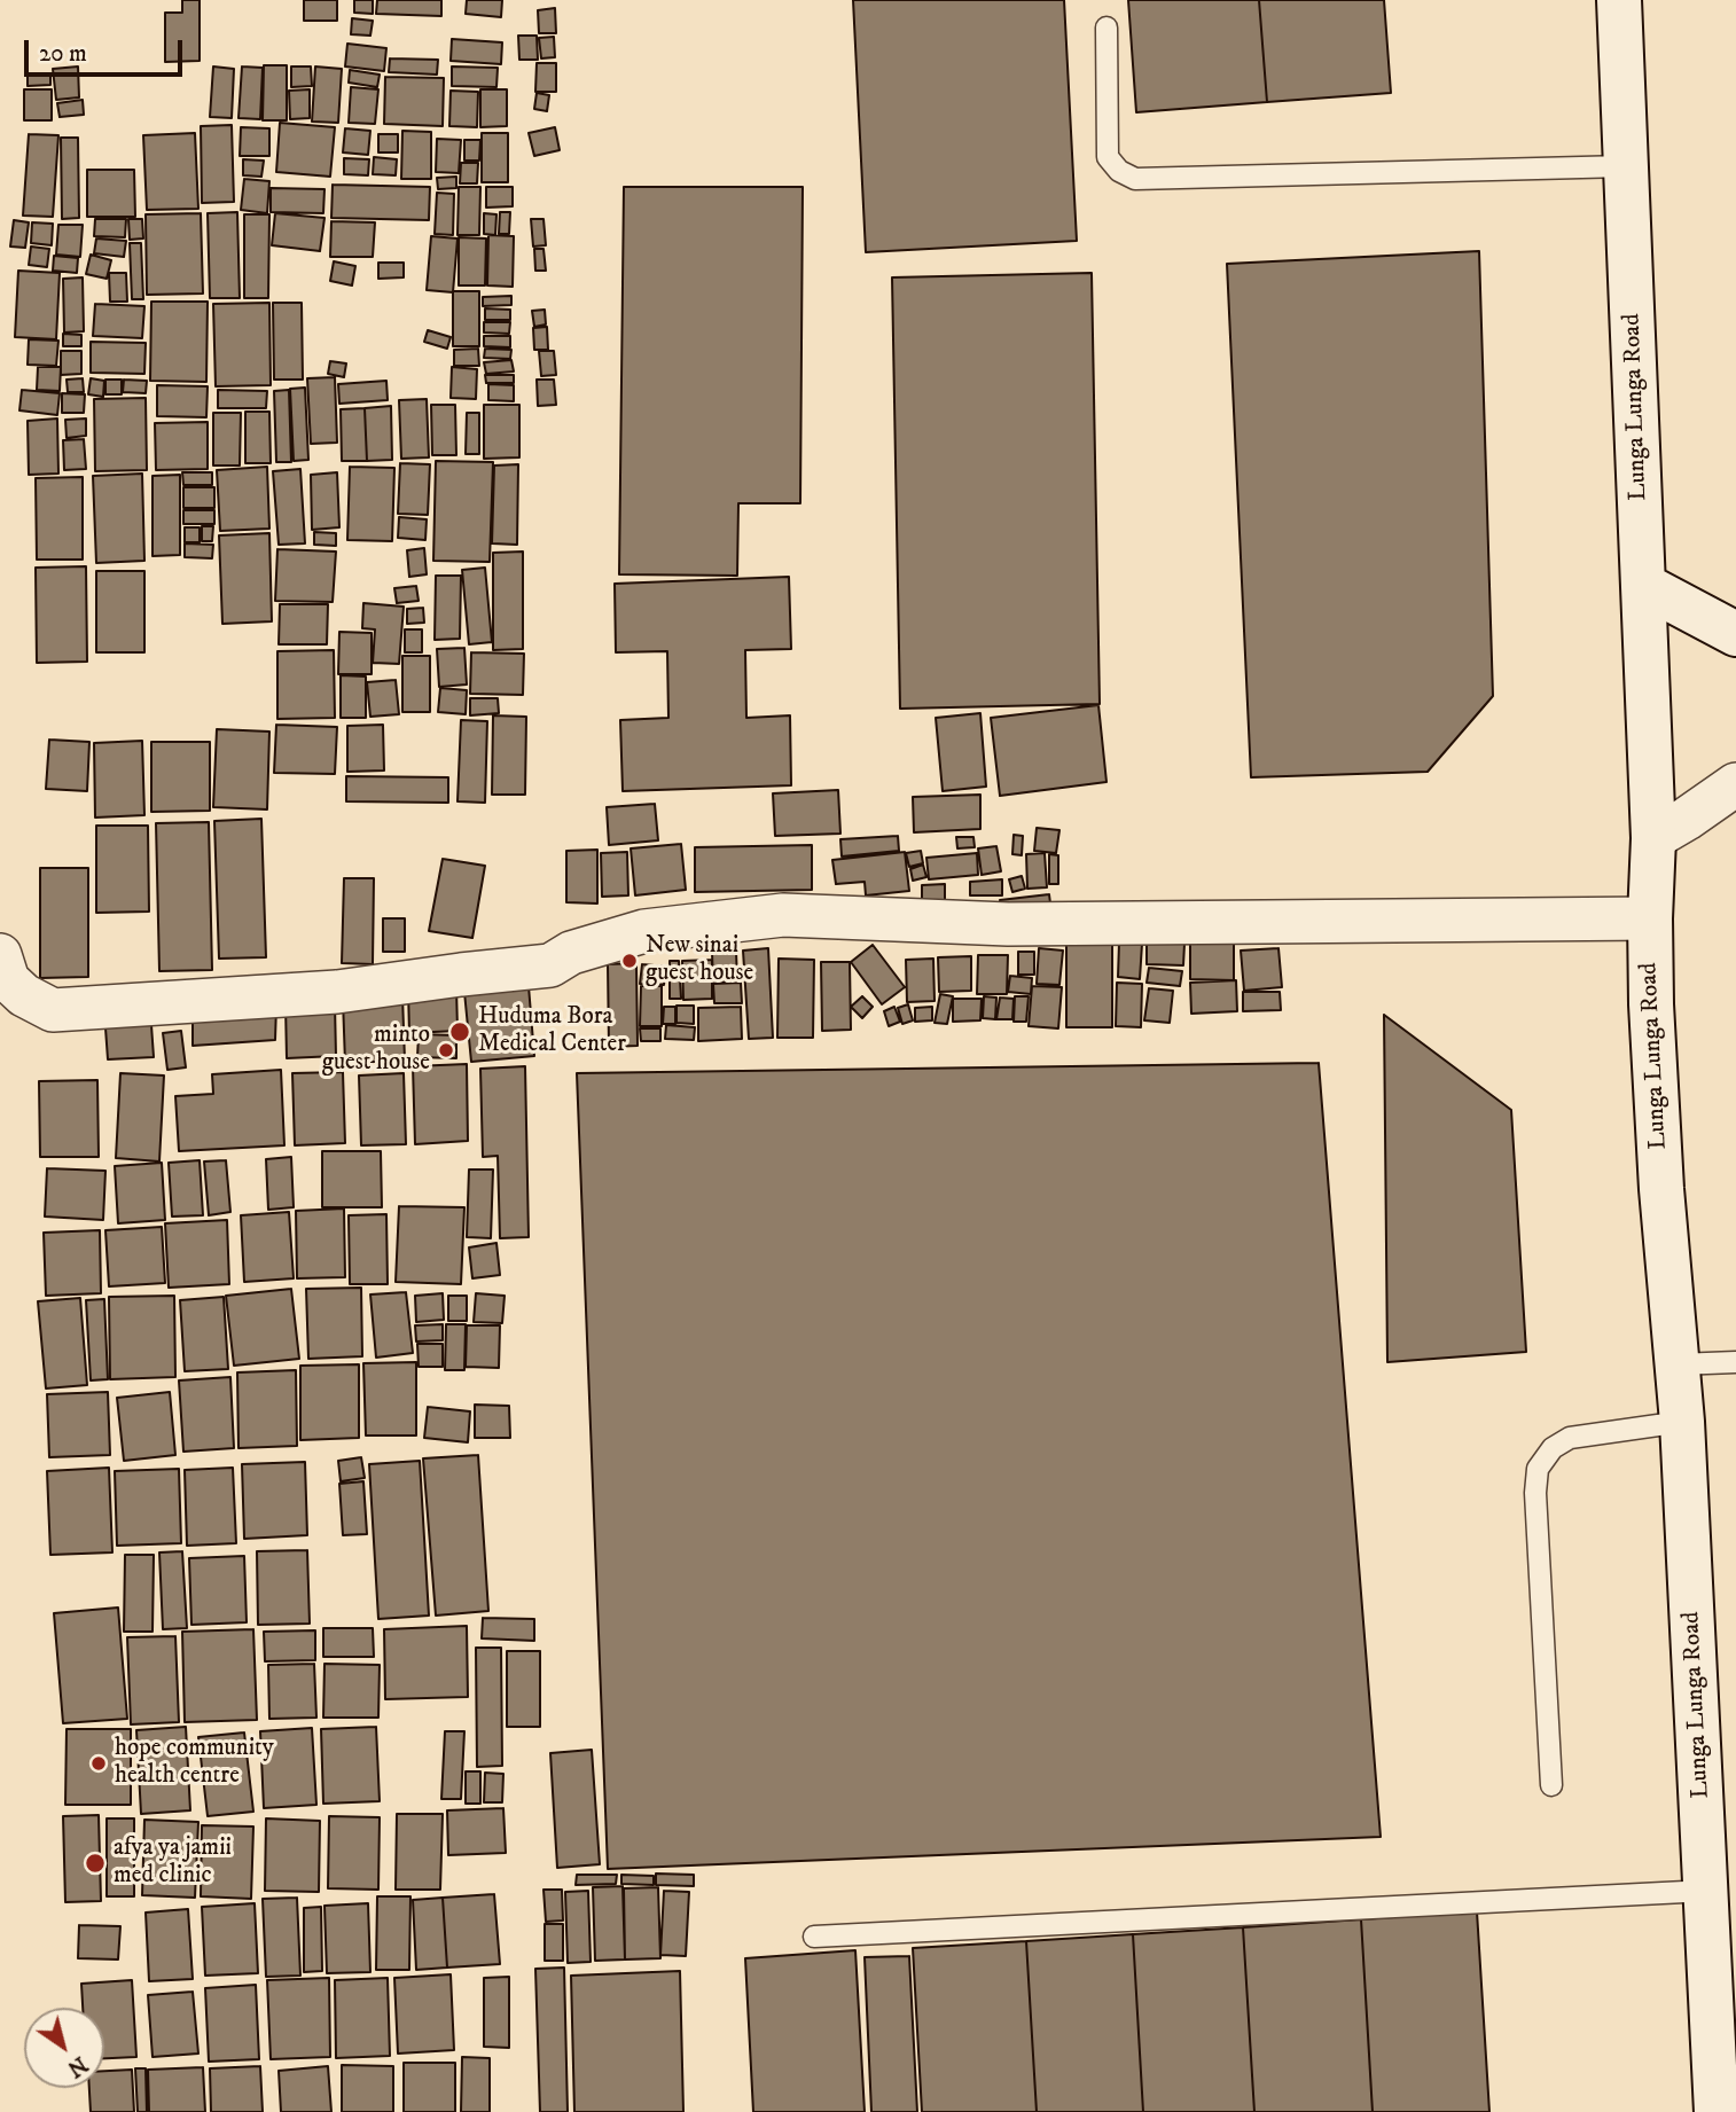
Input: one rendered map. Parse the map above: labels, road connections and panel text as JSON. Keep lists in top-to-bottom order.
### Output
{
  "streets": {
    "main road": ["Lunga Lunga Road"]
  },
  "places": [
    "New sinai guest house",
    "Huduma Bora Medical Center",
    "minto guest house",
    "hope community health centre",
    "afya ya jamii med clinic"
  ],
  "scale_bar": "20 m",
  "north": "bottom right"
}
